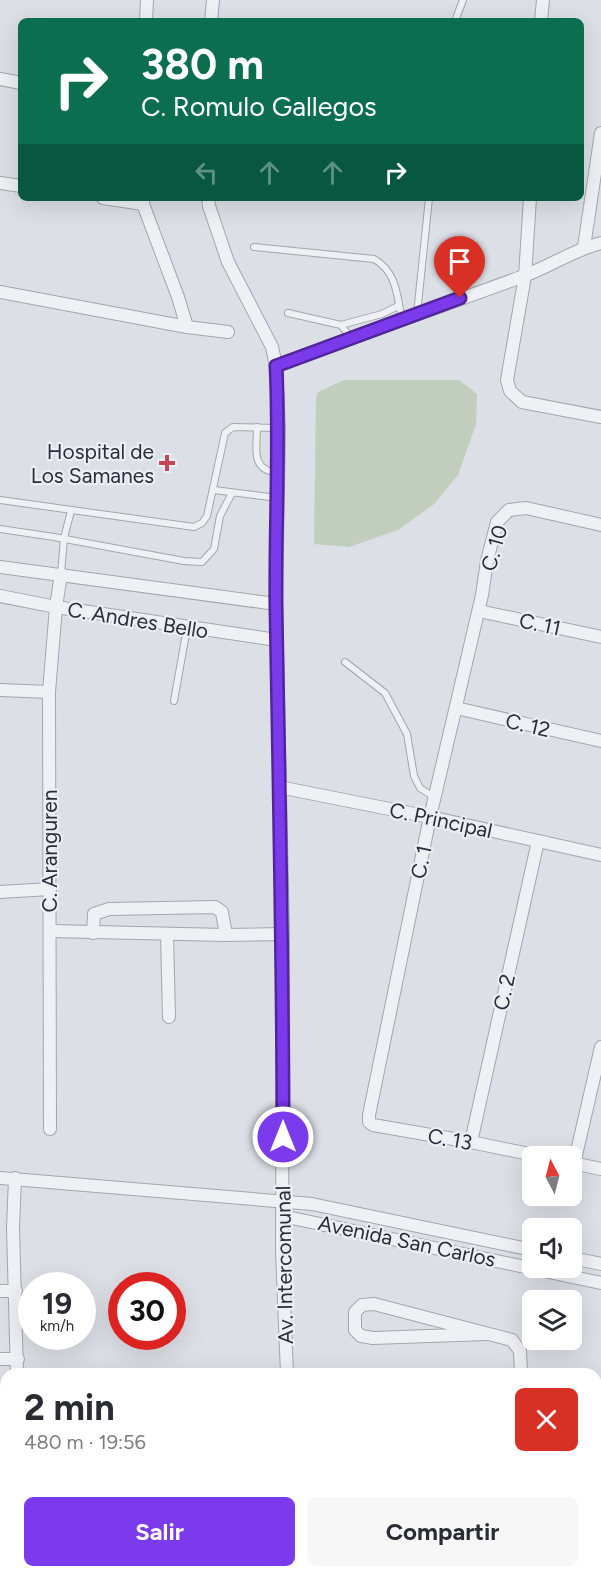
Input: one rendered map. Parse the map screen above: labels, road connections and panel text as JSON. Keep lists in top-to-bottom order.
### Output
{
  "streets": {
    "street": [
      "C. 10",
      "C. Andres Bello",
      "C. 11",
      "C. 12",
      "C. Principal",
      "C. Aranguren",
      "C. 1",
      "C. 2",
      "C. 13",
      "Avenida San Carlos",
      "Av. Intercomunal"
    ]
  },
  "crossings": [
    ["C. 10", "C. 11"],
    ["C. 10", "C. 1"],
    ["C. Andres Bello", "C. Aranguren"],
    ["C. Andres Bello", "Av. Intercomunal"],
    ["C. 11", "C. 1"],
    ["C. 12", "C. 1"],
    ["C. Principal", "C. 1"],
    ["C. Principal", "C. 2"],
    ["C. Principal", "Av. Intercomunal"],
    ["C. 1", "C. 13"],
    ["C. 2", "C. 13"],
    ["Avenida San Carlos", "Av. Intercomunal"]
  ],
  "places": {
    "health": ["Hospital de Los Samanes"]
  },
  "north": "top",
  "page": {
    "turn": ["380 m", "C. Romulo Gallegos"],
    "speed": "19 km/h",
    "limit": "30",
    "heading": ["2 min", "480 m · 19:56"],
    "buttons": ["Salir", "Compartir"]
  }
}
